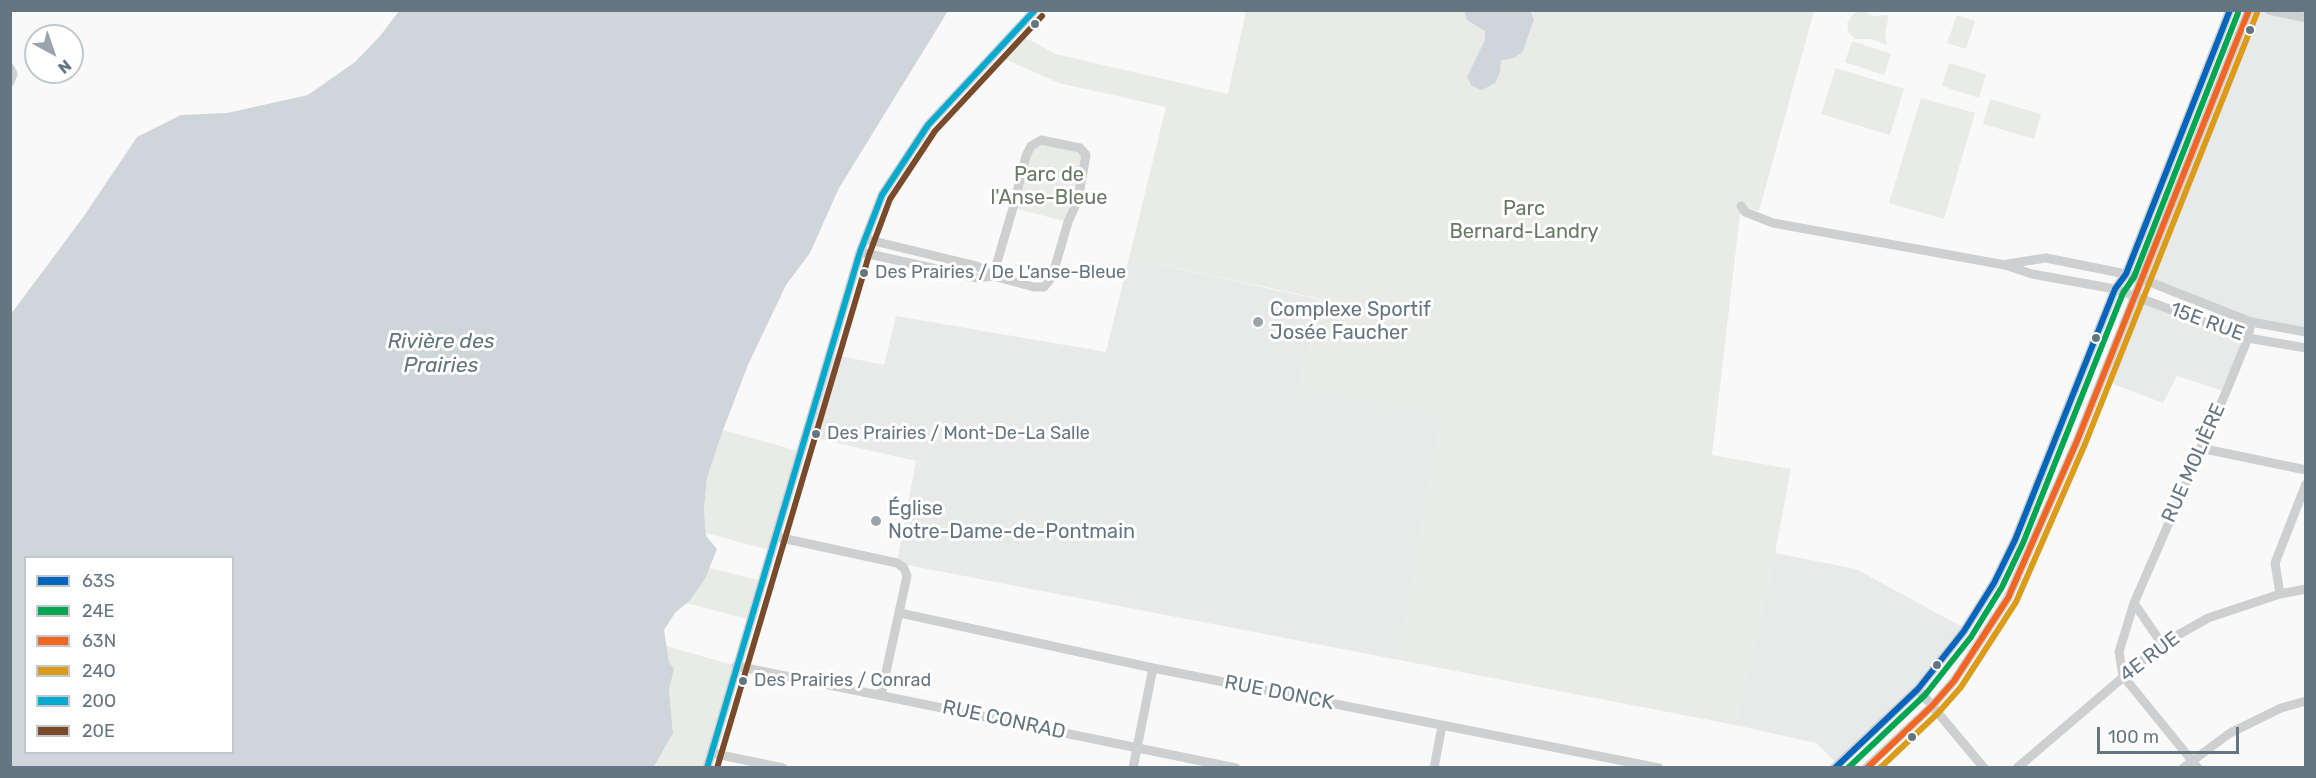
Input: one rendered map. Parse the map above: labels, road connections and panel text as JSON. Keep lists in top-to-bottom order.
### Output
{
  "streets": {
    "street": [
      "15E RUE",
      "RUE MOLIÈRE",
      "4E RUE",
      "RUE DONCK",
      "RUE CONRAD"
    ]
  },
  "crossings": [
    ["15E RUE", "RUE MOLIÈRE"],
    ["RUE MOLIÈRE", "4E RUE"]
  ],
  "water": ["Rivière des Prairies"],
  "parks": ["Parc de l'Anse-Bleue", "Parc Bernard-Landry"],
  "places": [
    "Des Prairies / De L'anse-Bleue",
    "Complexe Sportif Josée Faucher",
    "Des Prairies / Mont-De-La Salle",
    "Église Notre-Dame-de-Pontmain",
    "Des Prairies / Conrad"
  ],
  "lines": [
    "transit line 63S",
    "transit line 63N",
    "transit line 20O",
    "transit line 24E",
    "transit line 24O",
    "transit line 20E"
  ],
  "legend": [
    "63S",
    "24E",
    "63N",
    "24O",
    "20O",
    "20E"
  ],
  "scale_bar": "100 m",
  "north": "bottom right"
}
